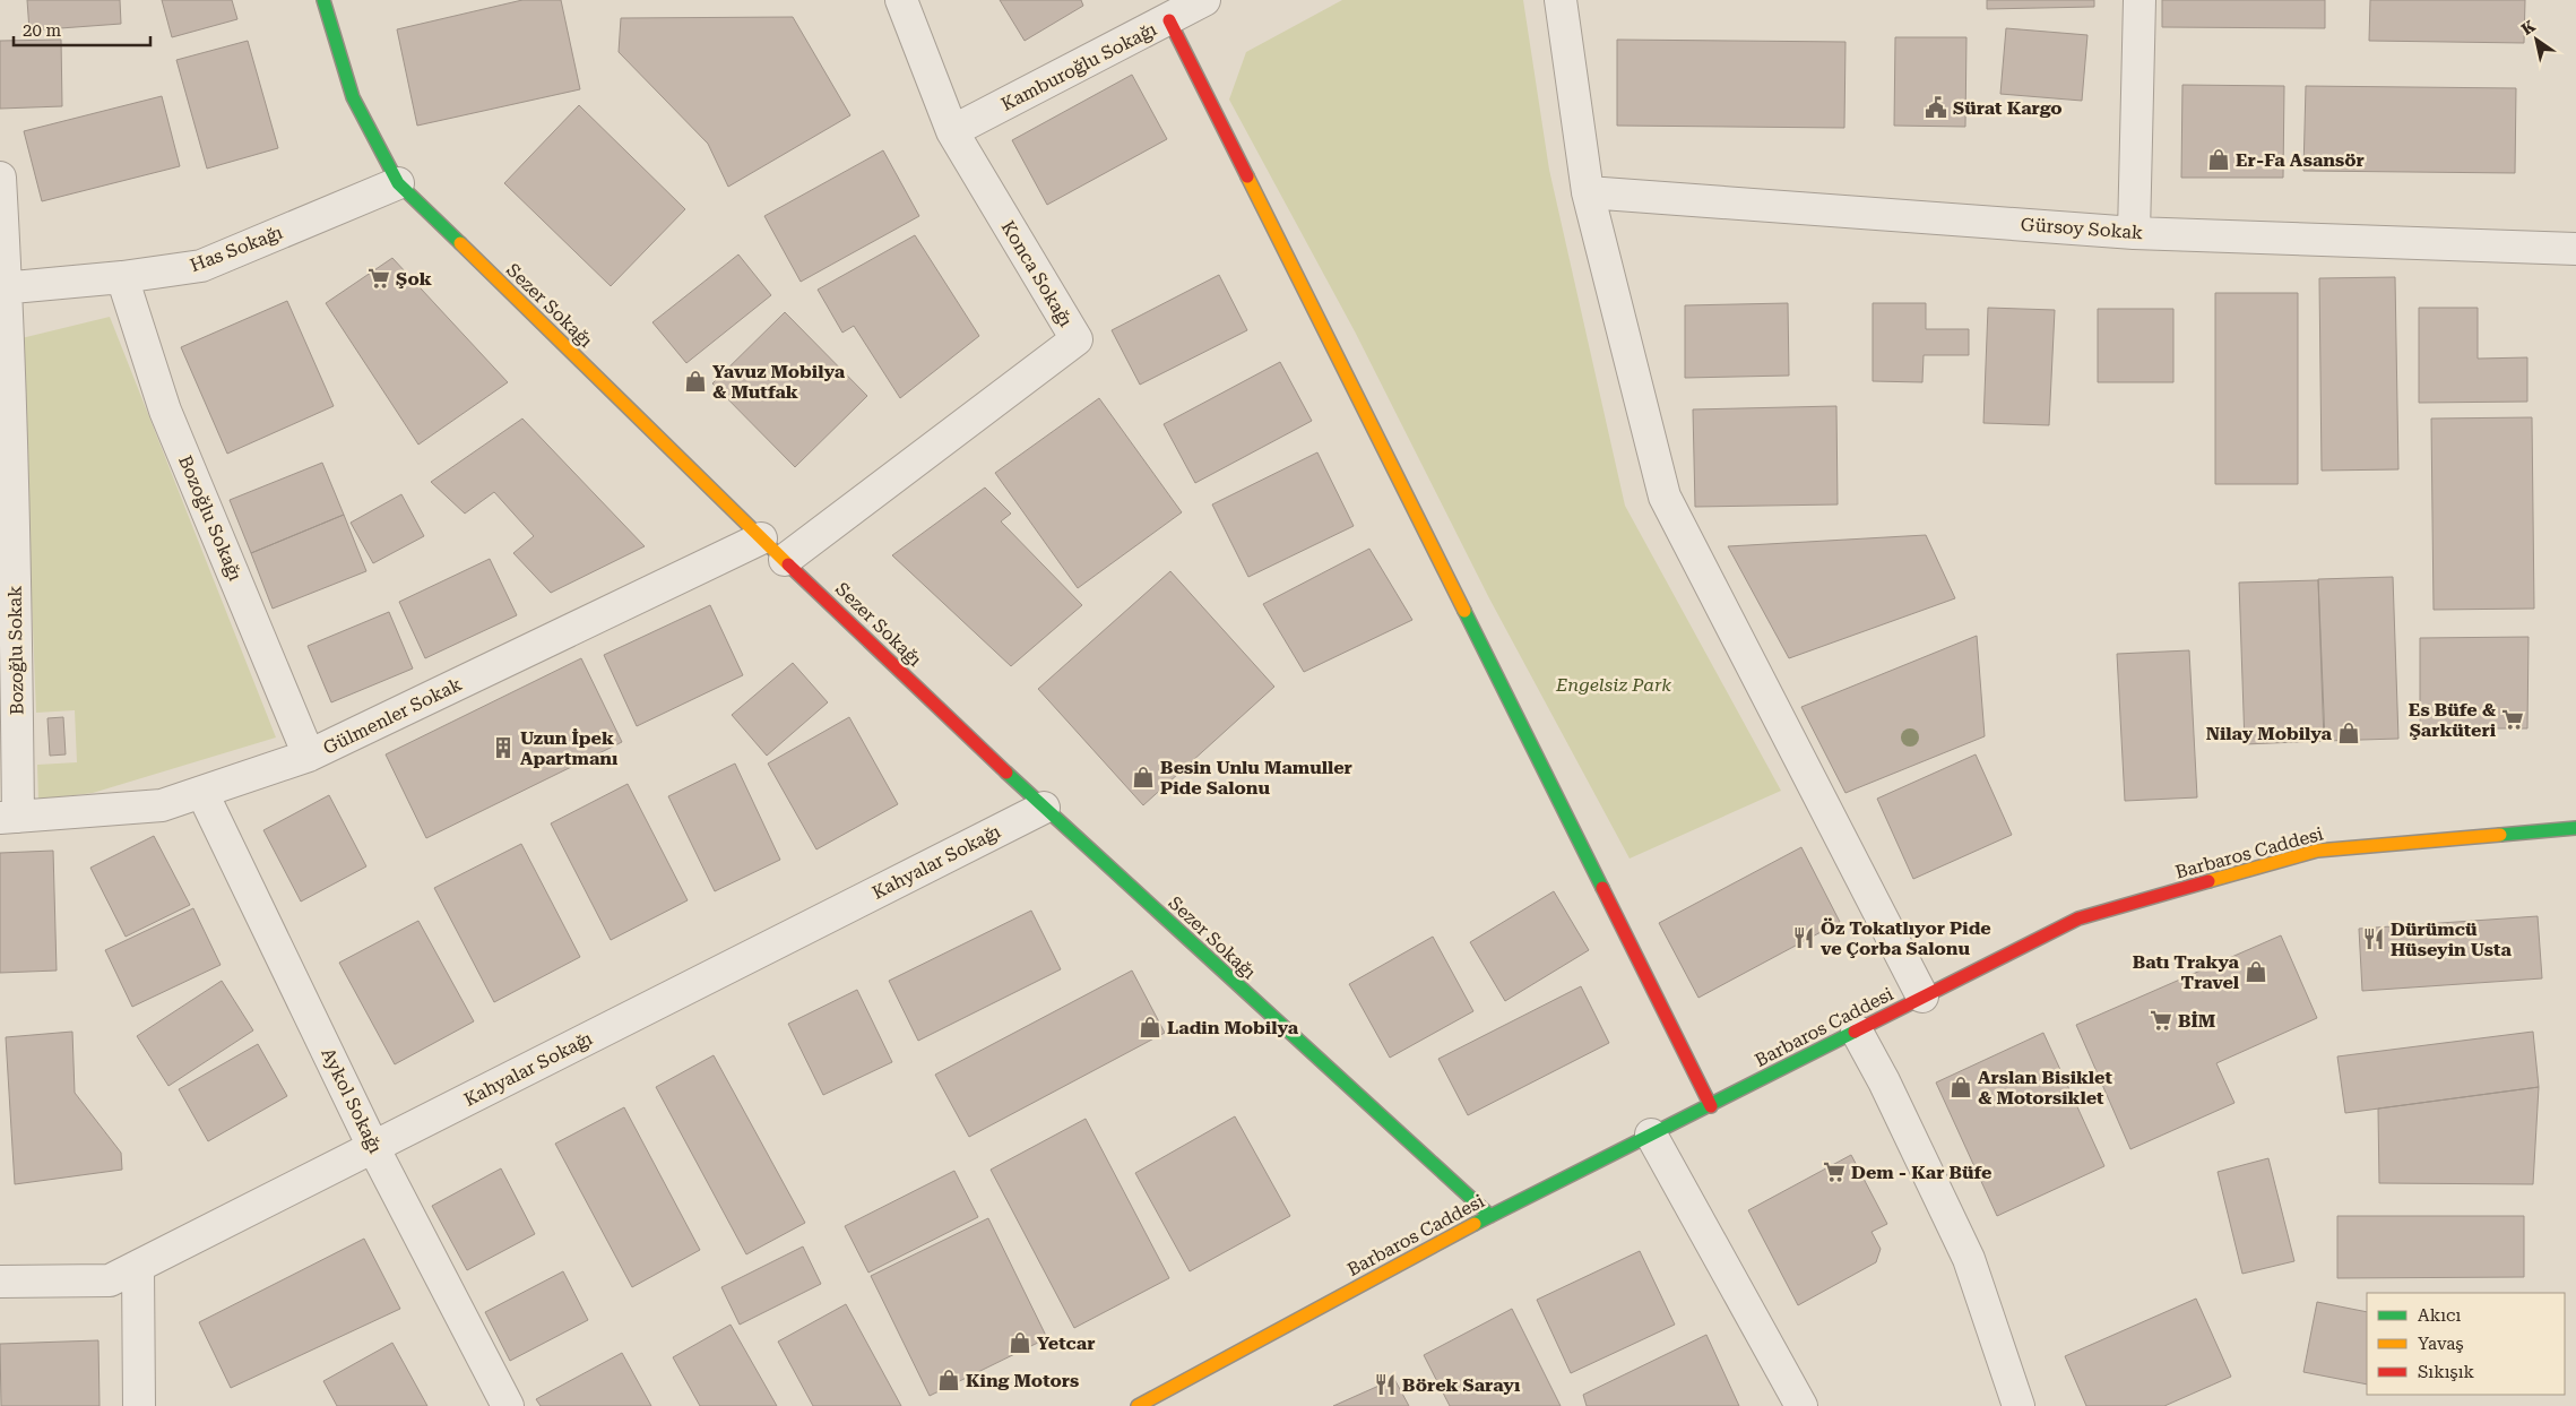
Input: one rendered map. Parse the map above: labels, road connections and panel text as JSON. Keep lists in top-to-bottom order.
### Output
{
  "streets": {
    "street": [
      "Kamburoğlu Sokağı",
      "Gürsoy Sokak",
      "Has Sokağı",
      "Konca Sokağı",
      "Sezer Sokağı",
      "Bozoğlu Sokağı",
      "Bozoğlu Sokak",
      "Gülmenler Sokak",
      "Barbaros Caddesi",
      "Kahyalar Sokağı",
      "Aykol Sokağı"
    ]
  },
  "crossings": [
    ["Kamburoğlu Sokağı", "Konca Sokağı"],
    ["Has Sokağı", "Sezer Sokağı"],
    ["Has Sokağı", "Bozoğlu Sokağı"],
    ["Has Sokağı", "Bozoğlu Sokak"],
    ["Konca Sokağı", "Sezer Sokağı"],
    ["Sezer Sokağı", "Gülmenler Sokak"],
    ["Sezer Sokağı", "Barbaros Caddesi"],
    ["Sezer Sokağı", "Kahyalar Sokağı"],
    ["Bozoğlu Sokağı", "Gülmenler Sokak"],
    ["Bozoğlu Sokak", "Gülmenler Sokak"],
    ["Gülmenler Sokak", "Aykol Sokağı"],
    ["Kahyalar Sokağı", "Aykol Sokağı"]
  ],
  "parks": ["Engelsiz Park"],
  "places": {
    "public building": ["Sürat Kargo"],
    "shop": [
      "Er-Fa Asansör",
      "Yavuz Mobilya & Mutfak",
      "Nilay Mobilya",
      "Besin Unlu Mamuller Pide Salonu",
      "Batı Trakya Travel",
      "Ladin Mobilya",
      "Arslan Bisiklet & Motorsiklet",
      "Yetcar",
      "King Motors"
    ],
    "supermarket": [
      "Şok",
      "Es Büfe & Şarküteri",
      "BİM",
      "Dem - Kar Büfe"
    ],
    "building": ["Uzun İpek Apartmanı"],
    "restaurant": ["Öz Tokatlıyor Pide ve Çorba Salonu", "Dürümcü Hüseyin Usta", "Börek Sarayı"]
  },
  "legend": ["Akıcı", "Yavaş", "Sıkışık"],
  "scale_bar": "20 m",
  "north": "top left"
}
